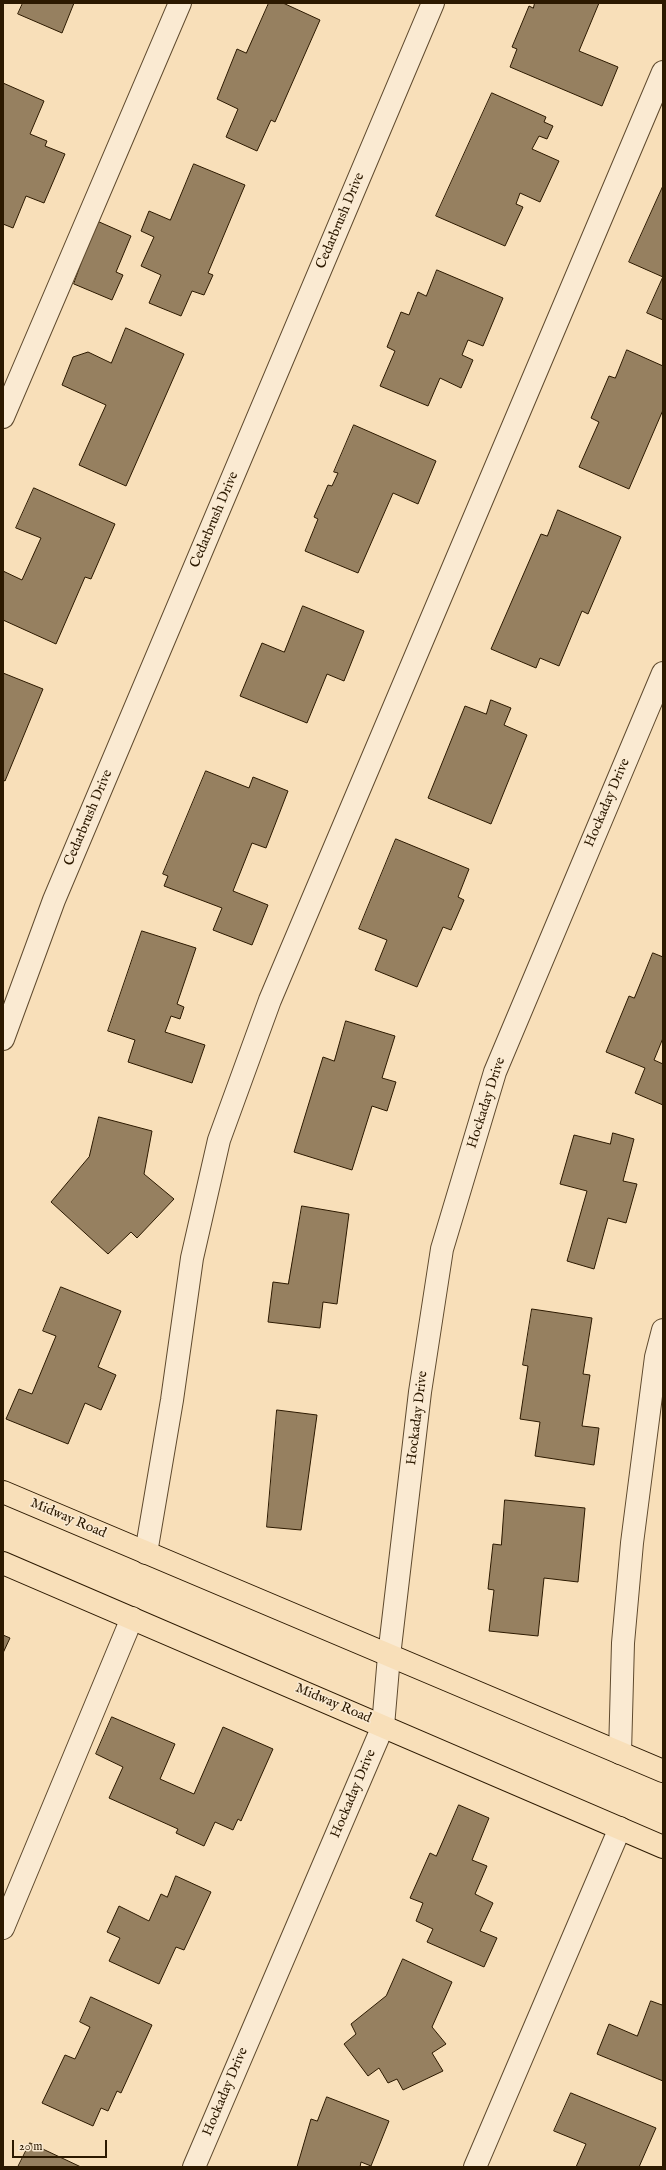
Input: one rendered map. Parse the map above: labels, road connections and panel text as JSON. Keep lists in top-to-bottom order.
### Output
{
  "streets": {
    "main road": ["Midway Road"],
    "street": ["Cedarbrush Drive", "Hockaday Drive"]
  },
  "crossings": [
    ["Hockaday Drive", "Midway Road"]
  ],
  "scale_bar": "20 m"
}
